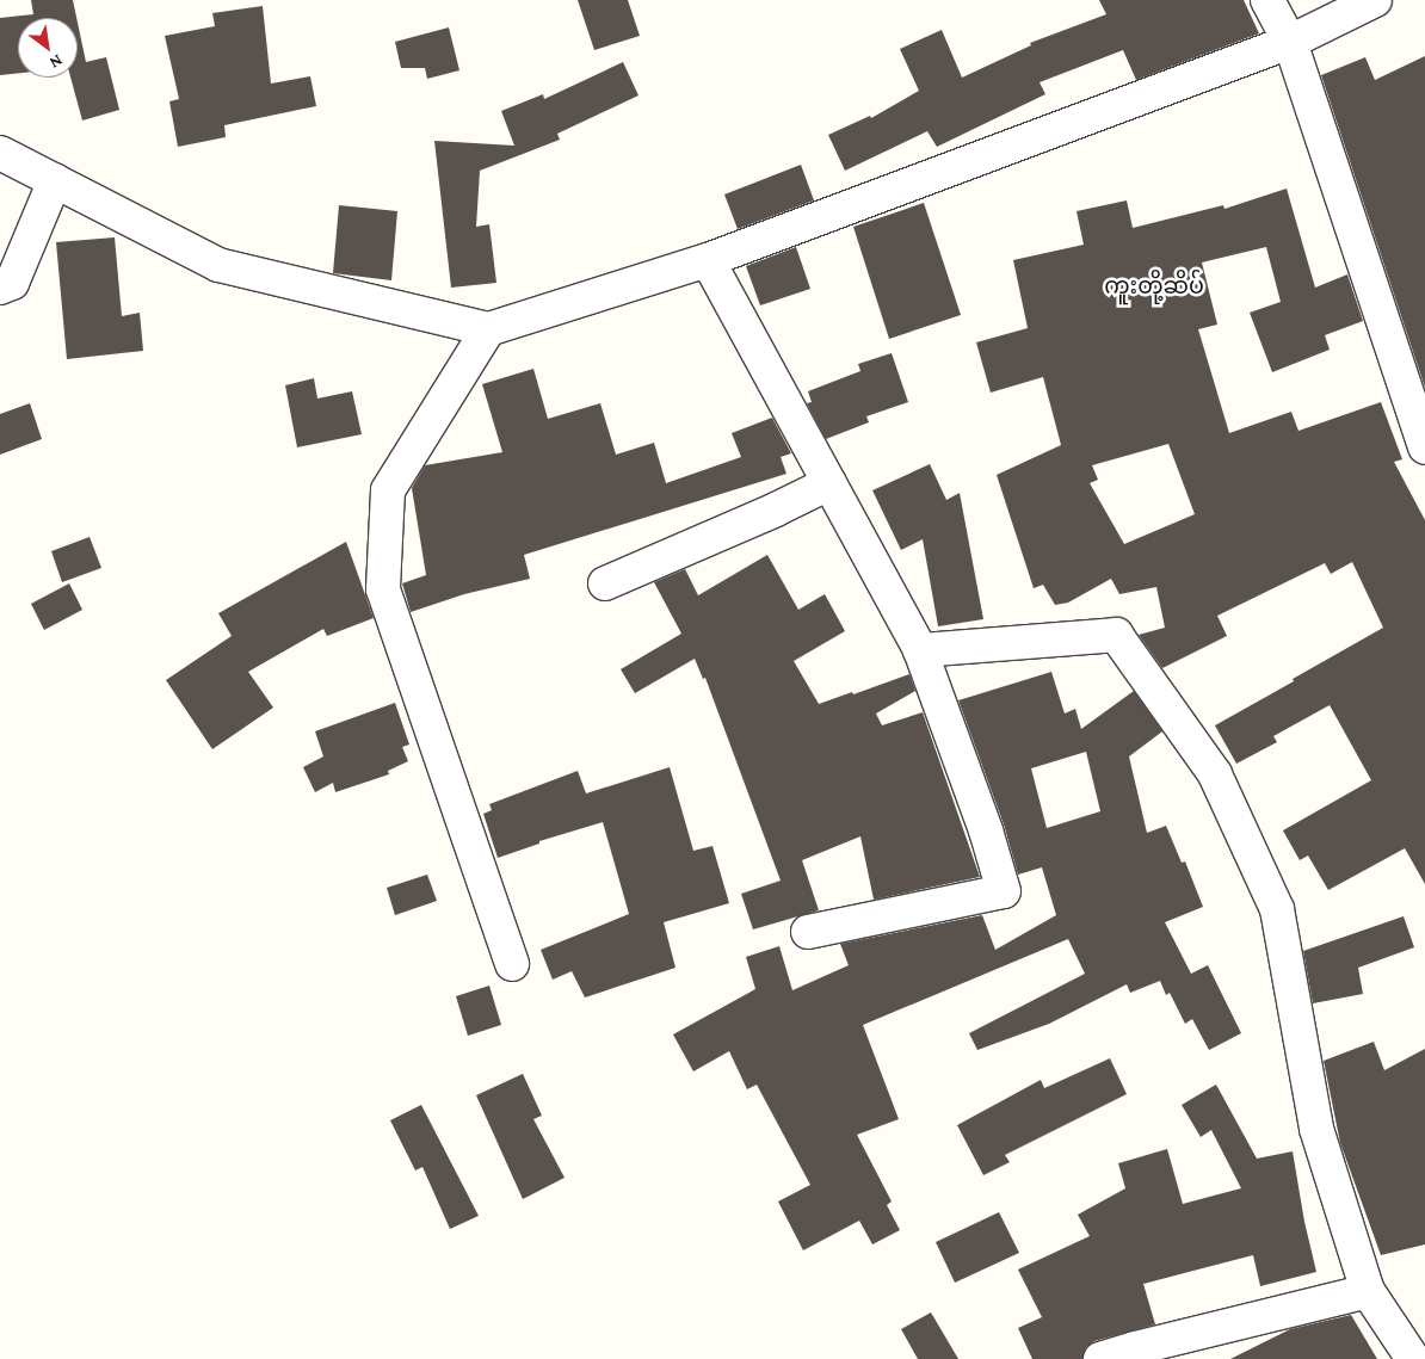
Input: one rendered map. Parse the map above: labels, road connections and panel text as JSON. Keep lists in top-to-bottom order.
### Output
{
  "districts": ["ကူးတို့ဆိပ်"],
  "north": "bottom right"
}
